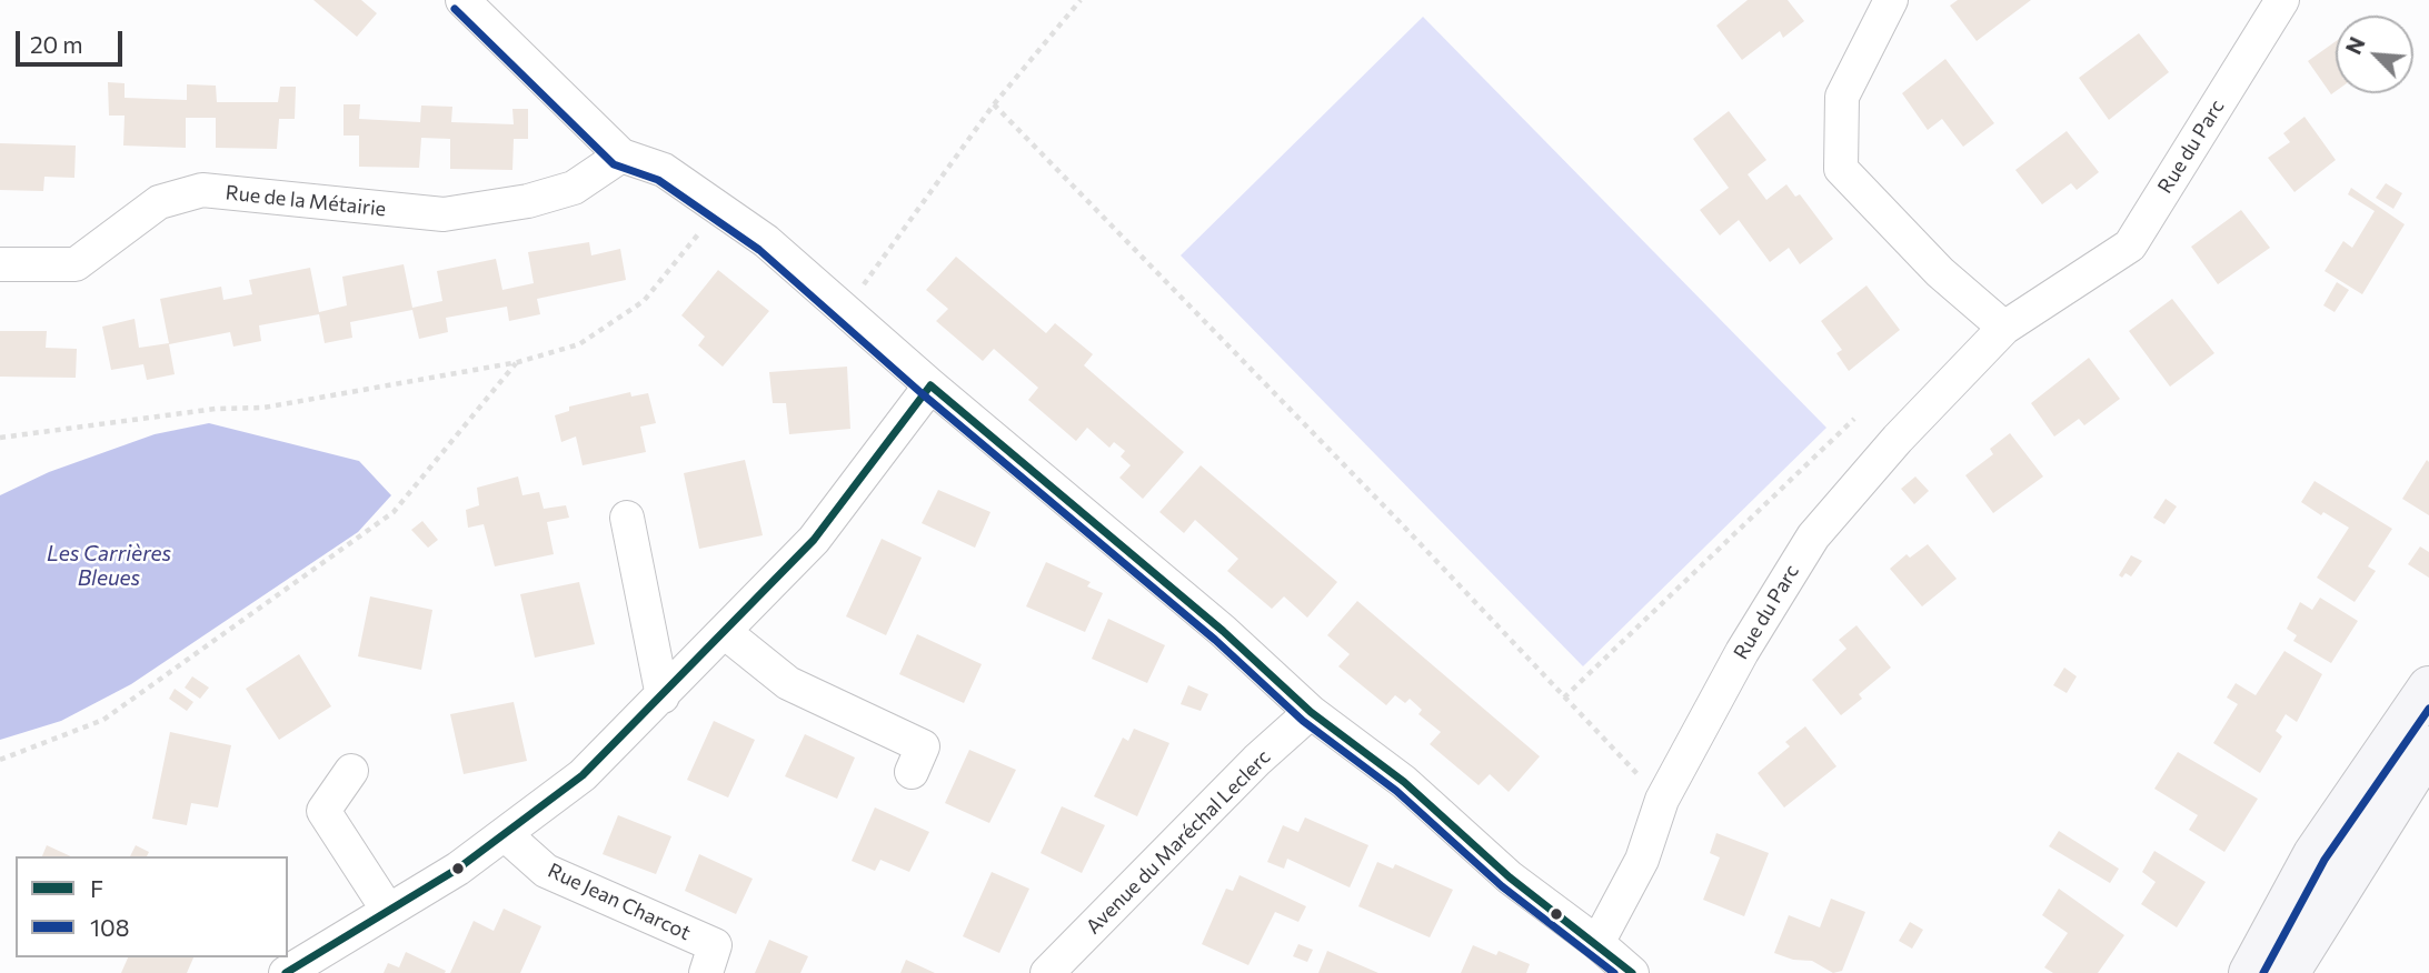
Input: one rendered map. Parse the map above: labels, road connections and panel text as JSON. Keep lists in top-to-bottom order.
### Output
{
  "streets": {
    "street": [
      "Rue du Parc",
      "Rue de la Métairie",
      "Avenue du Maréchal Leclerc",
      "Rue Jean Charcot"
    ]
  },
  "water": ["Les Carrières Bleues"],
  "lines": ["transit line 108", "transit line F"],
  "legend": ["F", "108"],
  "scale_bar": "20 m",
  "north": "top left"
}
